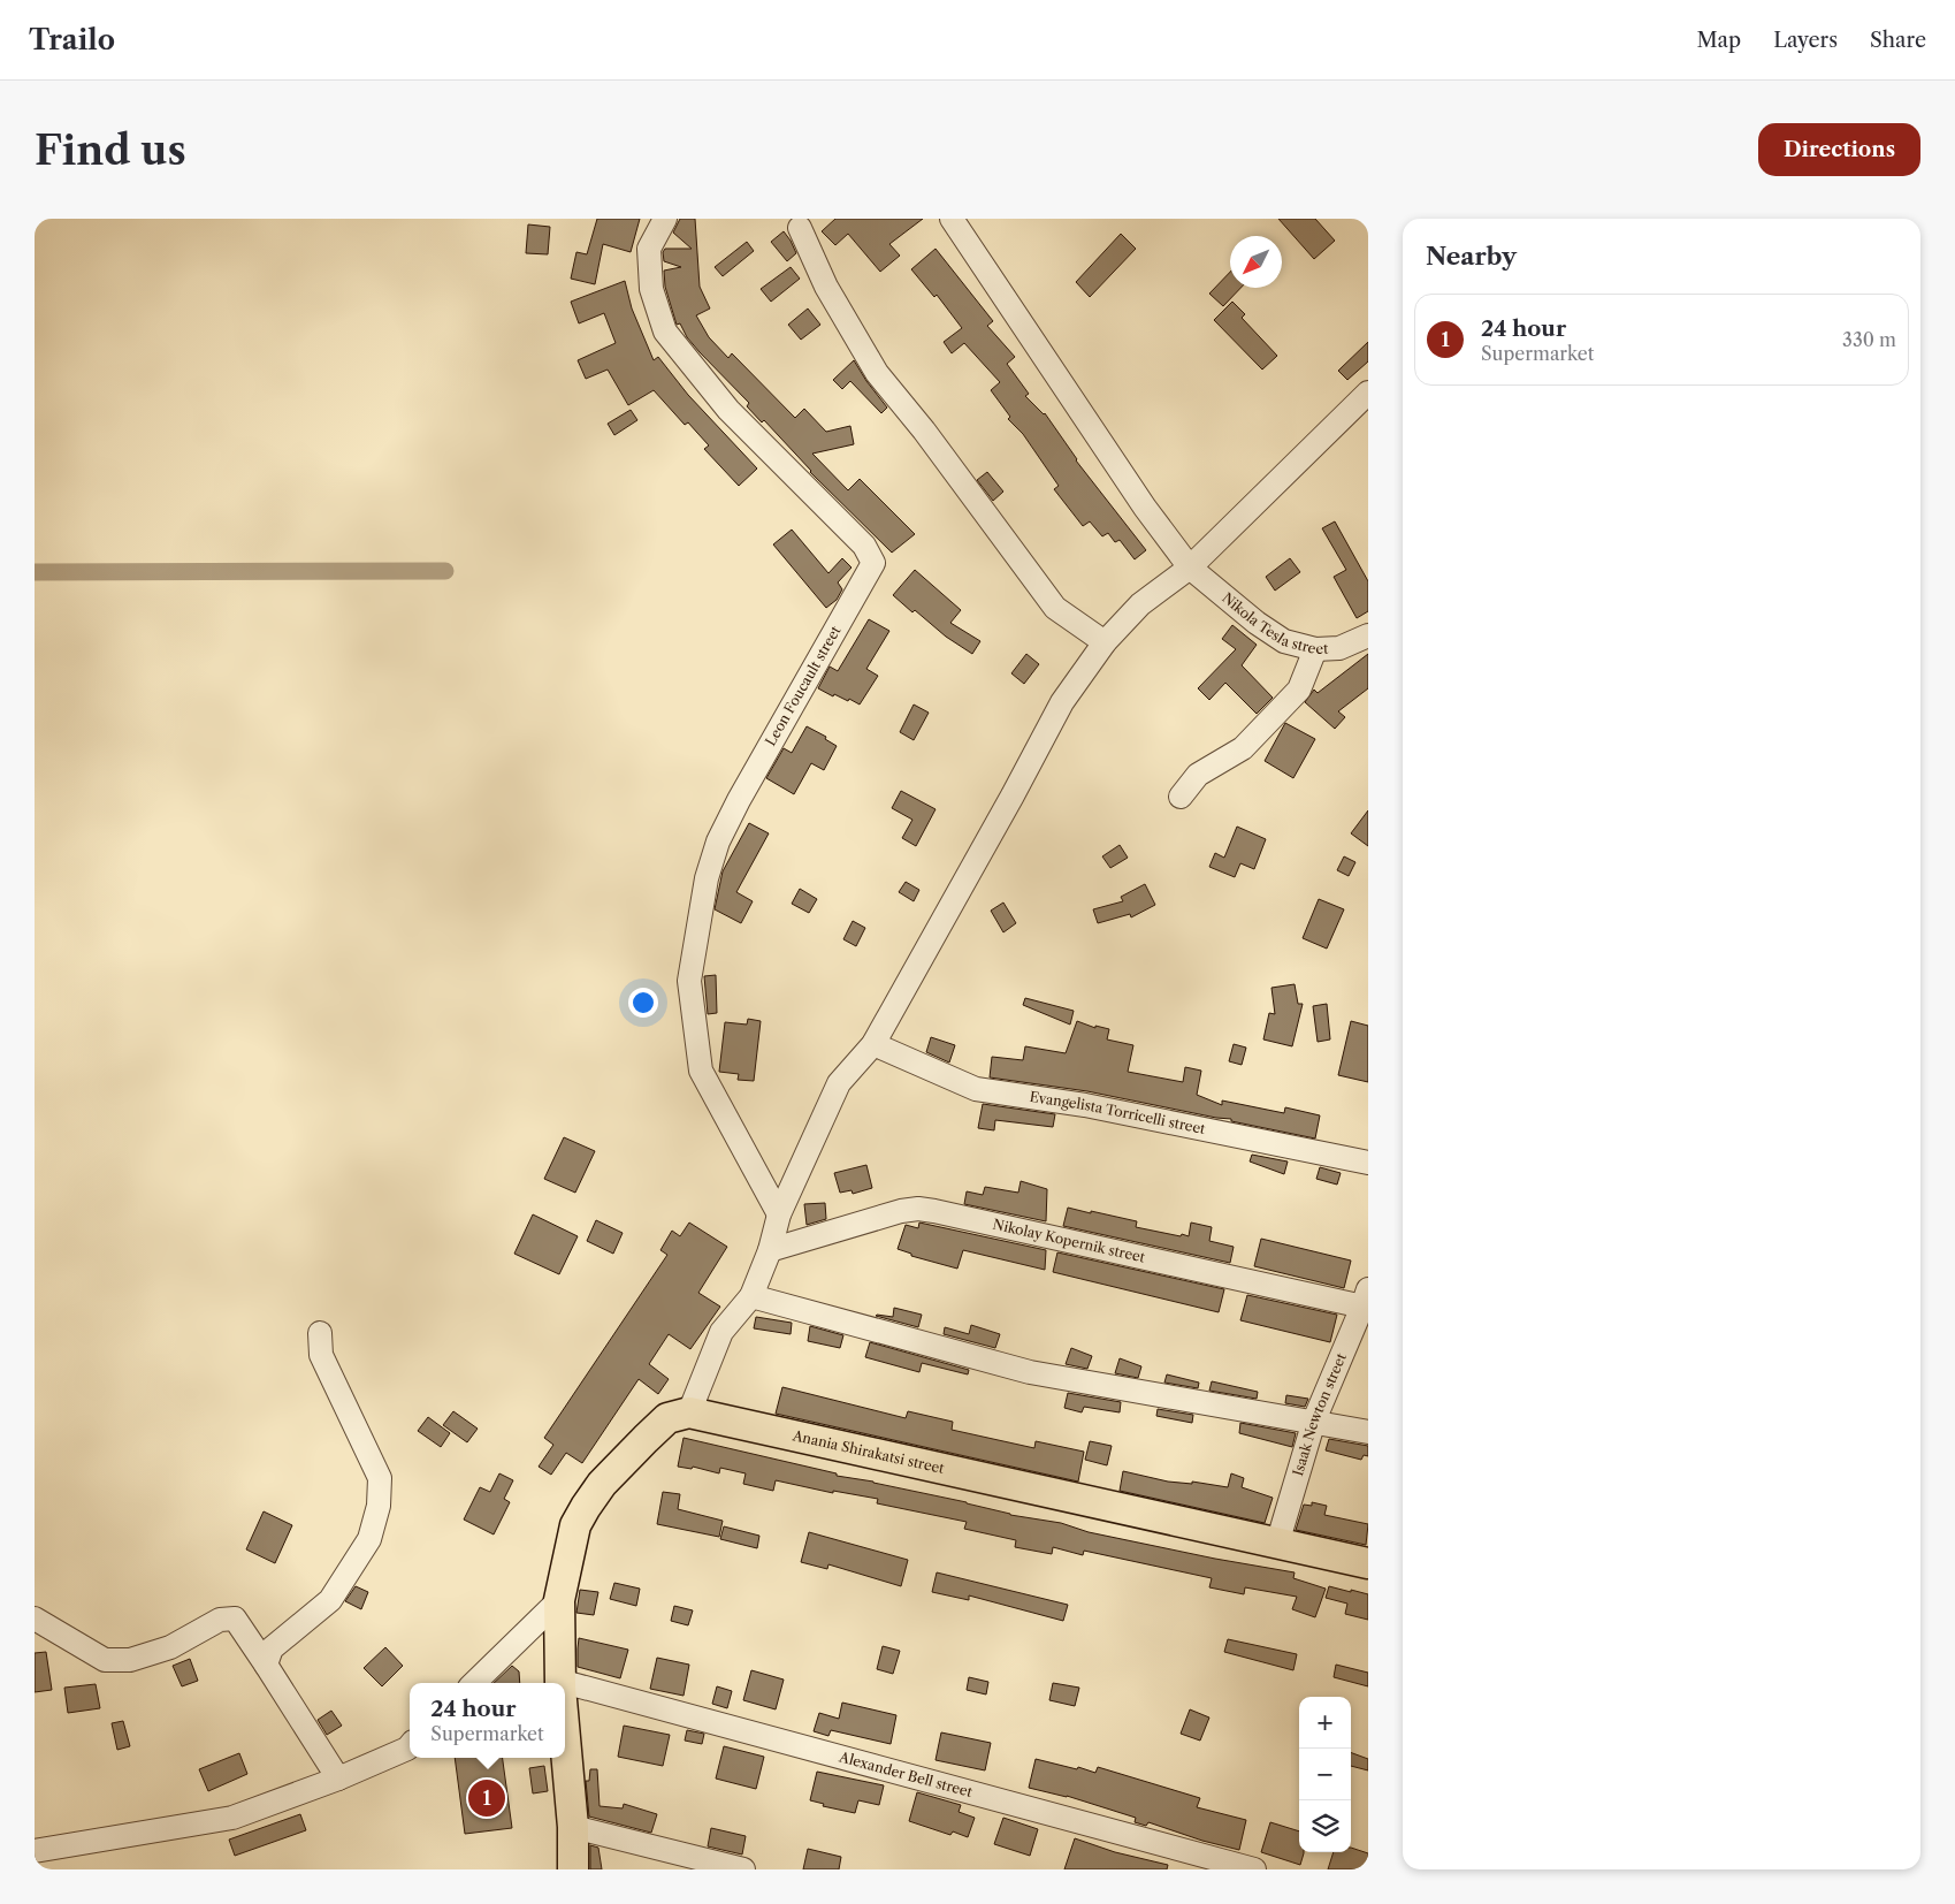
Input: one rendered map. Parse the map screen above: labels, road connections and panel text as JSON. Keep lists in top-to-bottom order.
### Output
{
  "streets": {
    "main road": ["Anania Shirakatsi street"],
    "street": [
      "Nikola Tesla street",
      "Leon Foucault street",
      "Evangelista Torricelli street",
      "Nikolay Kopernik street",
      "Isaak Newton street",
      "Alexander Bell street"
    ]
  },
  "crossings": [
    ["Nikolay Kopernik street", "Isaak Newton street"],
    ["Isaak Newton street", "Anania Shirakatsi street"]
  ],
  "north": "bottom left",
  "page": {
    "header": "Trailo",
    "nav": ["Map", "Layers", "Share"],
    "buttons": "Directions",
    "title": "Find us",
    "heading": "Nearby",
    "list": [
      {
        "mark": "1",
        "name": "24 hour",
        "note": "Supermarket",
        "value": "330 m"
      }
    ],
    "popup": ["24 hour", "Supermarket"],
    "map_buttons": ["+", "−"],
    "pins": "1"
  }
}
